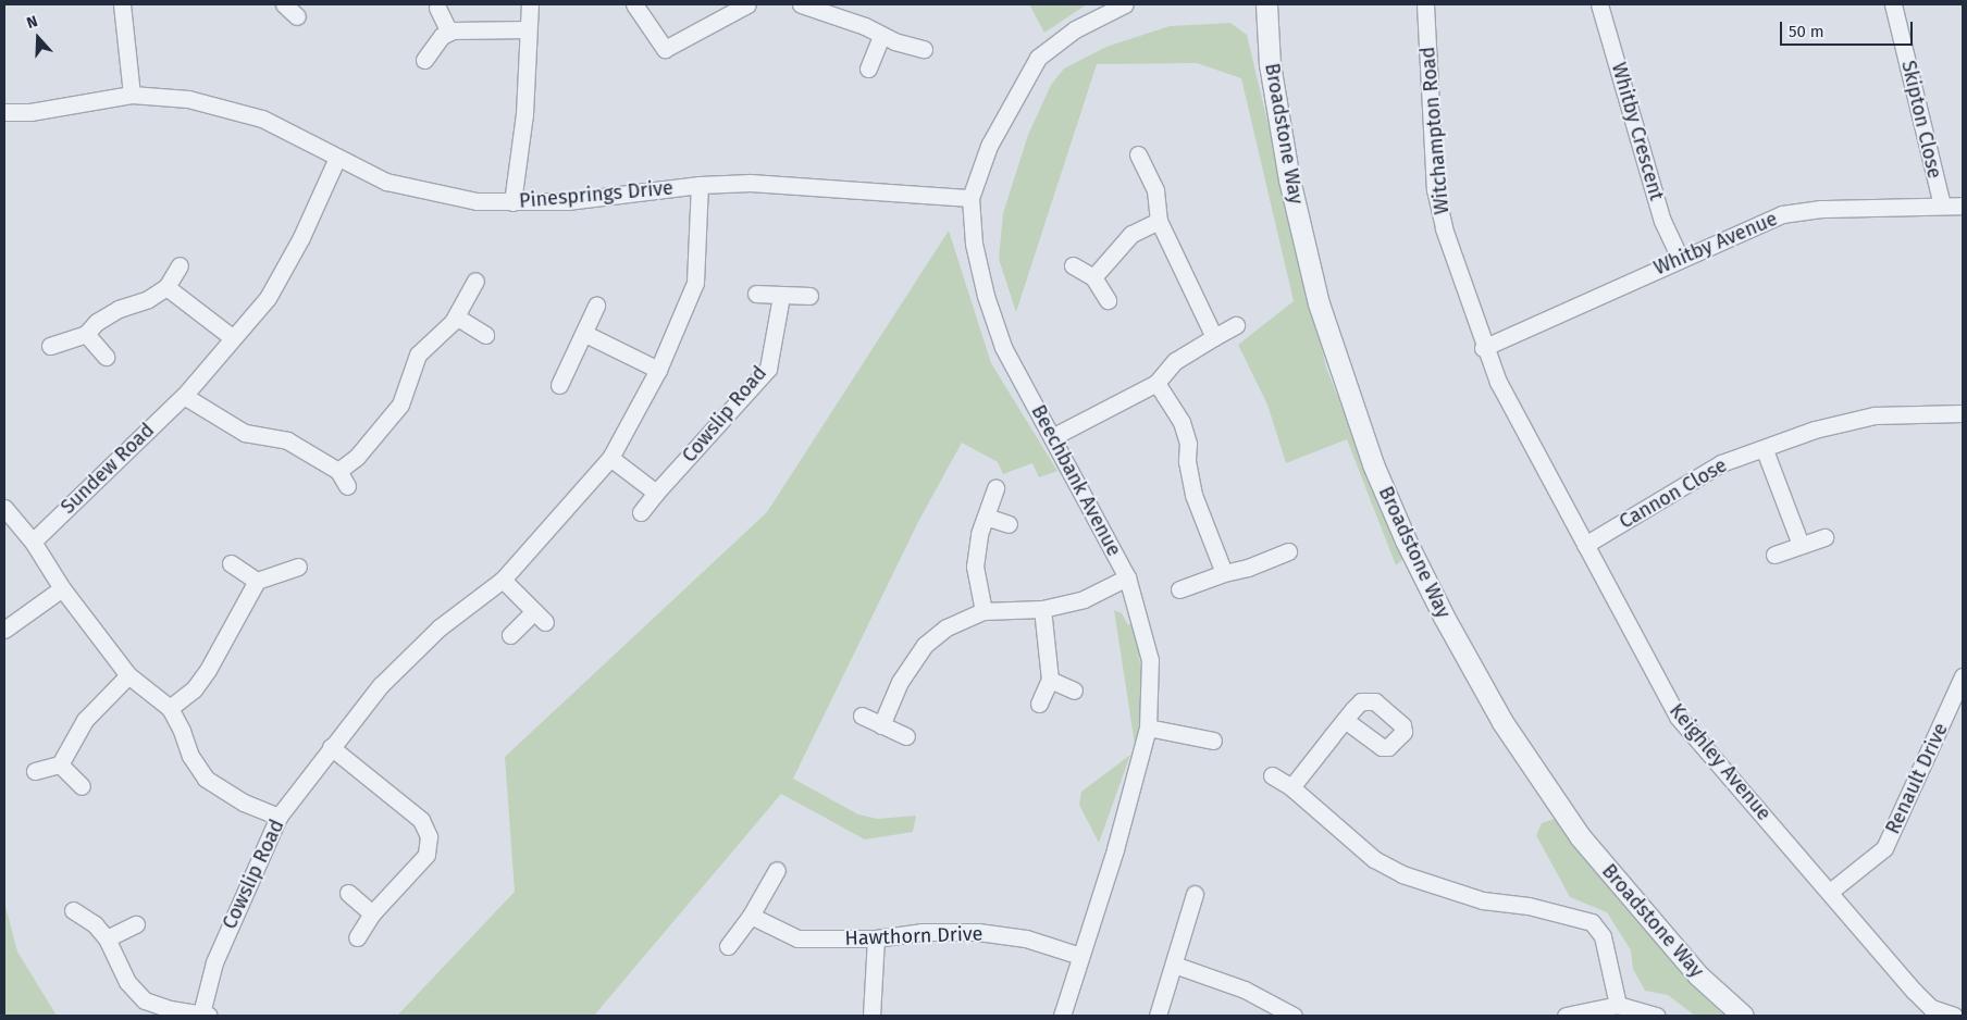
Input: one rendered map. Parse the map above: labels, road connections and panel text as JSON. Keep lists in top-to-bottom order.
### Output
{
  "streets": {
    "street": [
      "Skipton Close",
      "Witchampton Road",
      "Whitby Crescent",
      "Broadstone Way",
      "Pinesprings Drive",
      "Whitby Avenue",
      "Cowslip Road",
      "Sundew Road",
      "Beechbank Avenue",
      "Cannon Close",
      "Keighley Avenue",
      "Renault Drive",
      "Hawthorn Drive"
    ]
  },
  "crossings": [
    ["Skipton Close", "Whitby Avenue"],
    ["Witchampton Road", "Whitby Avenue"],
    ["Witchampton Road", "Keighley Avenue"],
    ["Whitby Crescent", "Whitby Avenue"],
    ["Pinesprings Drive", "Cowslip Road"],
    ["Pinesprings Drive", "Sundew Road"],
    ["Pinesprings Drive", "Beechbank Avenue"],
    ["Whitby Avenue", "Keighley Avenue"],
    ["Beechbank Avenue", "Hawthorn Drive"],
    ["Cannon Close", "Keighley Avenue"],
    ["Keighley Avenue", "Renault Drive"]
  ],
  "scale_bar": "50 m",
  "north": "top"
}
